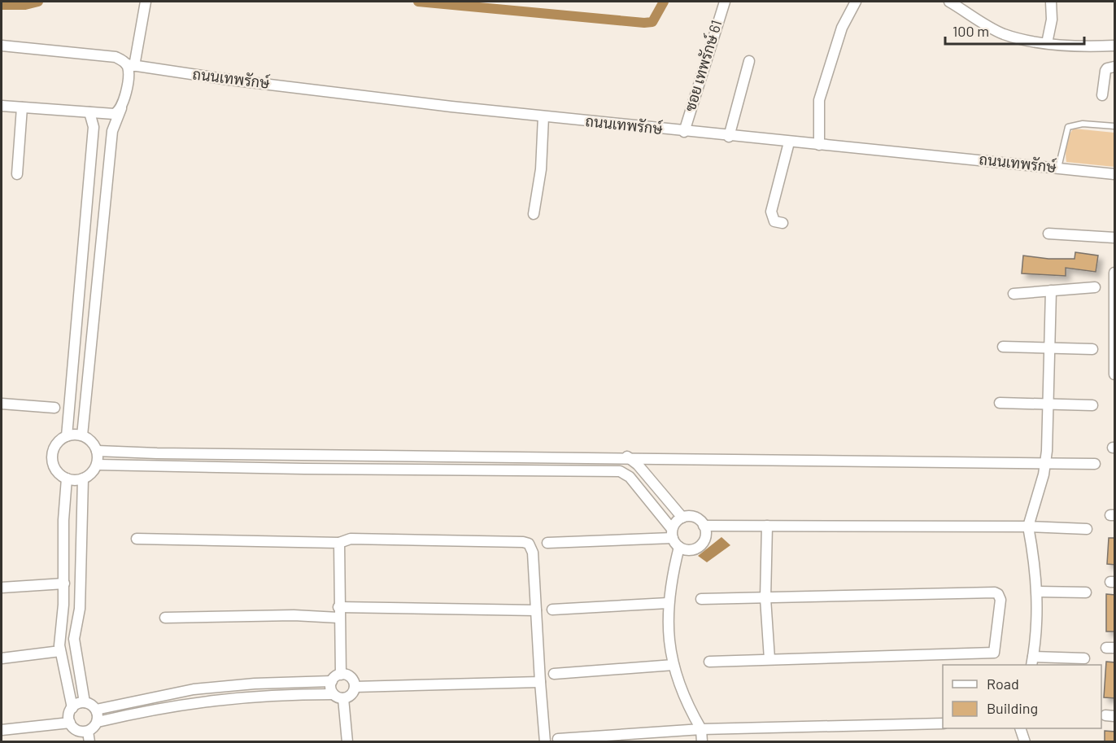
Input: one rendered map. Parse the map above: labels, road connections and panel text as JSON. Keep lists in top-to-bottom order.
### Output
{
  "streets": {
    "street": ["ซอย เทพรักษ์ 61", "ถนนเทพรักษ์"]
  },
  "crossings": [
    ["ซอย เทพรักษ์ 61", "ถนนเทพรักษ์"]
  ],
  "legend": ["Road", "Building"],
  "scale_bar": "100 m"
}
